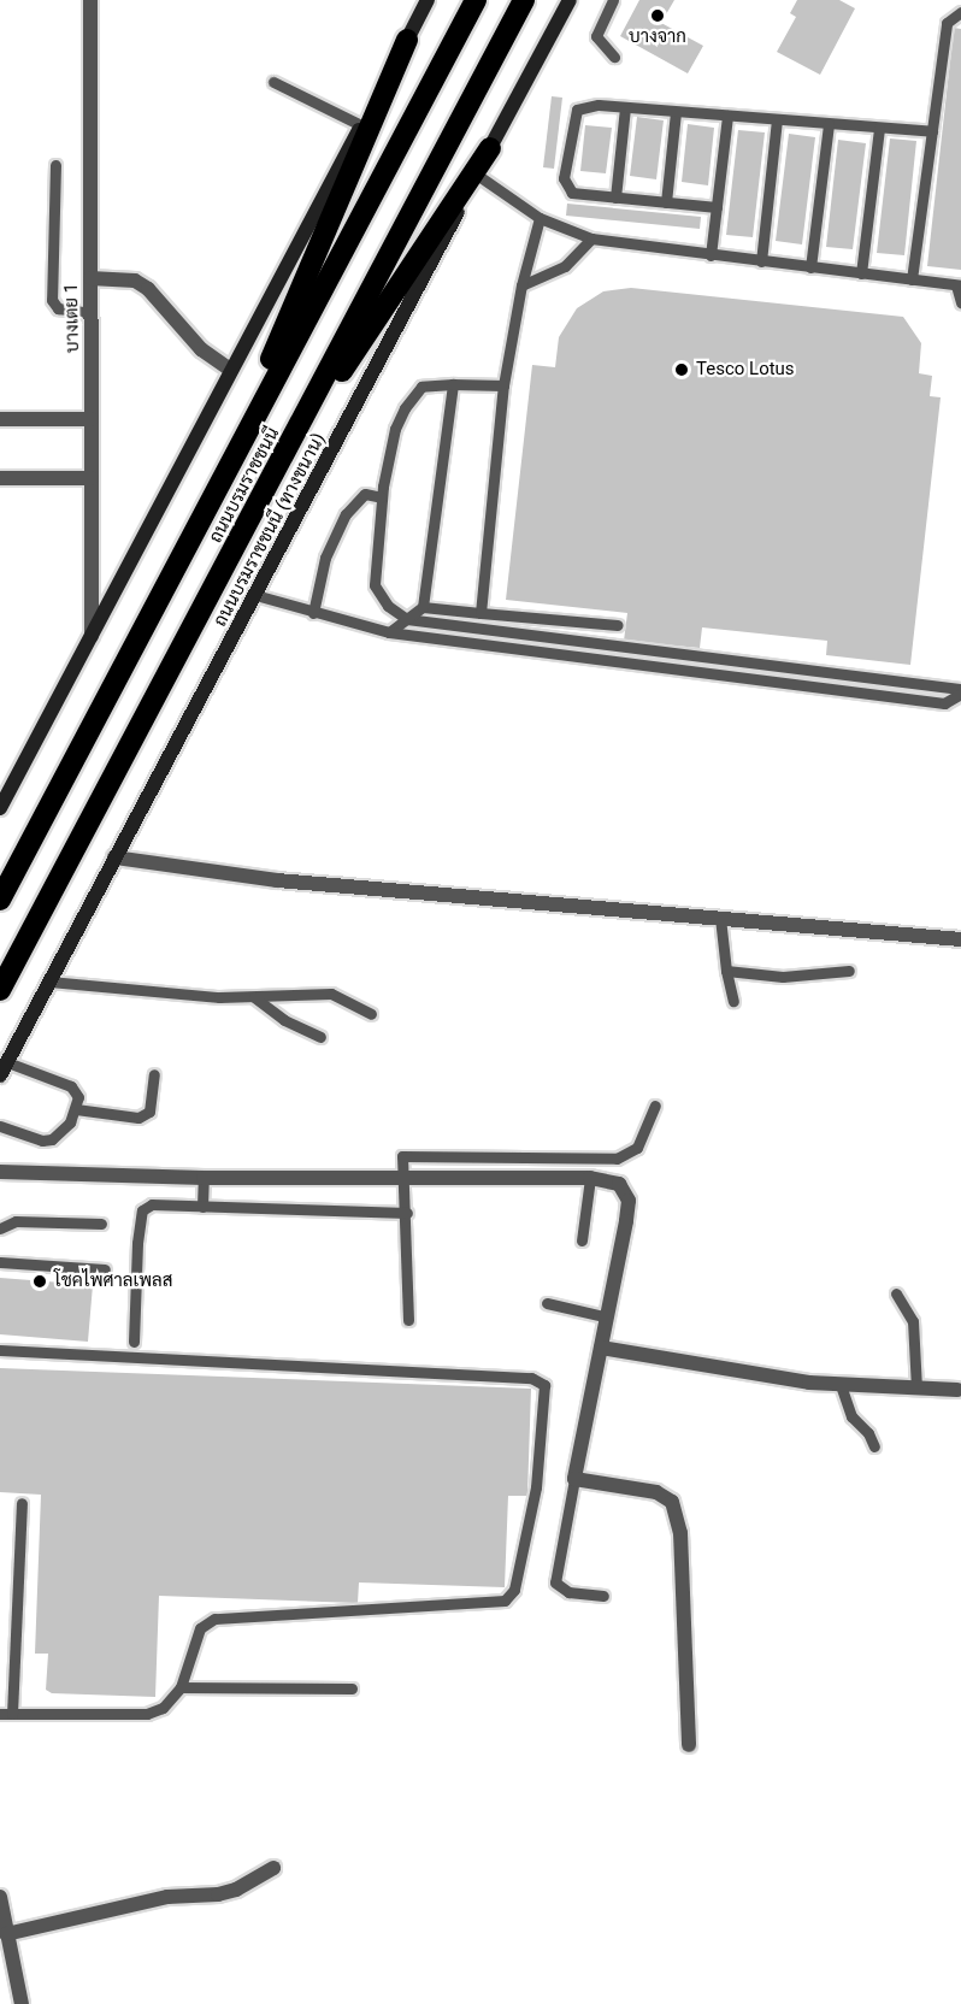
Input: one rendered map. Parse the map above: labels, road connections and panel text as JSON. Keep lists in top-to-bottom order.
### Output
{
  "streets": {
    "highway": ["ถนนบรมราชชนนี"],
    "main road": ["ถนนบรมราชชนนี (ทางขนาน)"],
    "street": ["บางเตย 1"]
  },
  "places": ["บางจาก", "Tesco Lotus", "โชคไพศาลเพลส"]
}
